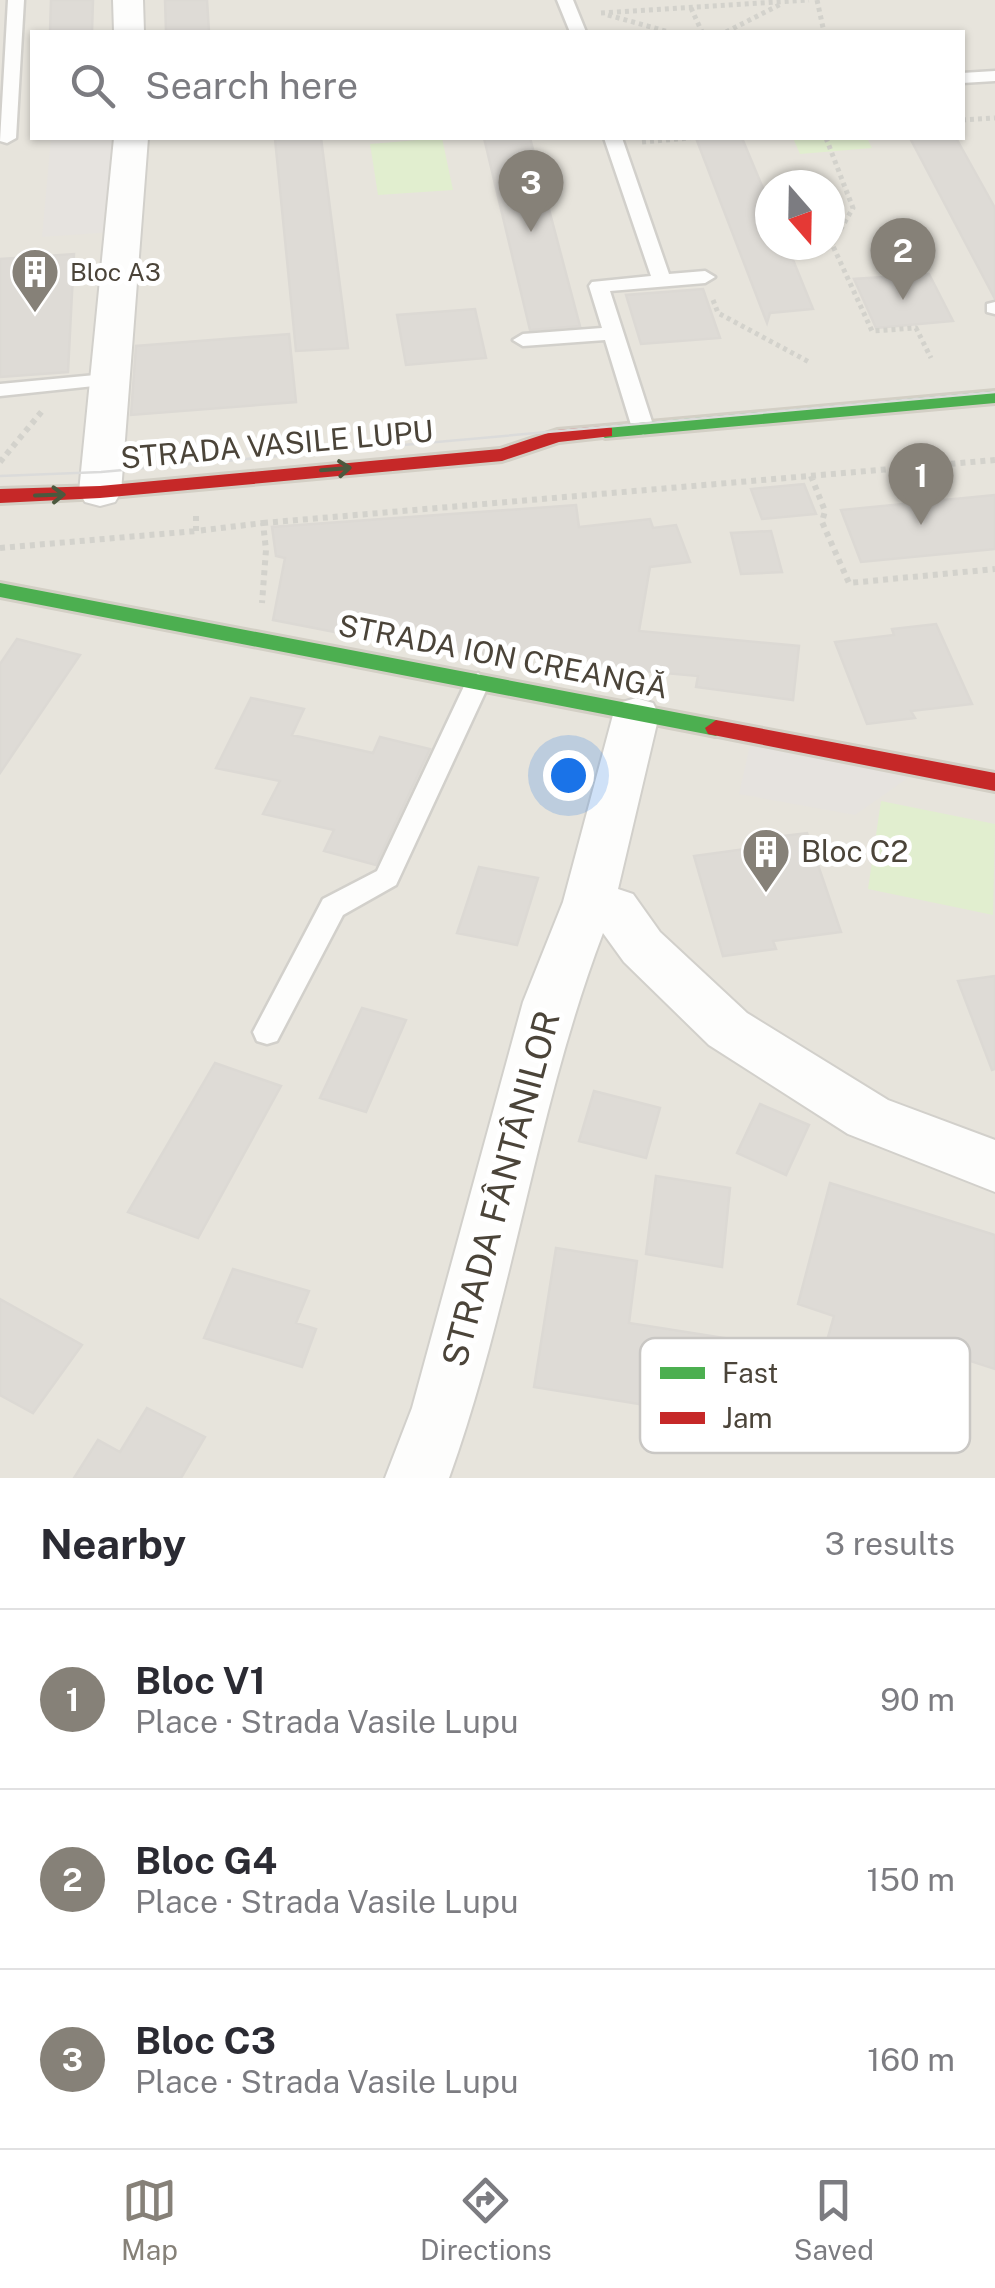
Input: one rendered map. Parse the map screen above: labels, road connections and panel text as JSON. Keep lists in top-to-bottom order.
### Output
{
  "streets": {
    "main road": ["STRADA VASILE LUPU", "STRADA ION CREANGĂ"],
    "street": ["STRADA FÂNTÂNILOR"]
  },
  "crossings": [
    ["STRADA ION CREANGĂ", "STRADA FÂNTÂNILOR"]
  ],
  "one_way": ["STRADA VASILE LUPU"],
  "places": {
    "building": ["Bloc A3", "Bloc C2"]
  },
  "legend": ["Fast", "Jam"],
  "north": "bottom",
  "page": {
    "search": "Search here",
    "pins": ["3", "2", "1"],
    "heading": ["Nearby", "3 results"],
    "list": [
      {
        "mark": "1",
        "name": "Bloc V1",
        "note": "Place · Strada Vasile Lupu",
        "value": "90 m"
      },
      {
        "mark": "2",
        "name": "Bloc G4",
        "note": "Place · Strada Vasile Lupu",
        "value": "150 m"
      },
      {
        "mark": "3",
        "name": "Bloc C3",
        "note": "Place · Strada Vasile Lupu",
        "value": "160 m"
      }
    ],
    "nav": ["Map", "Directions", "Saved"]
  }
}
